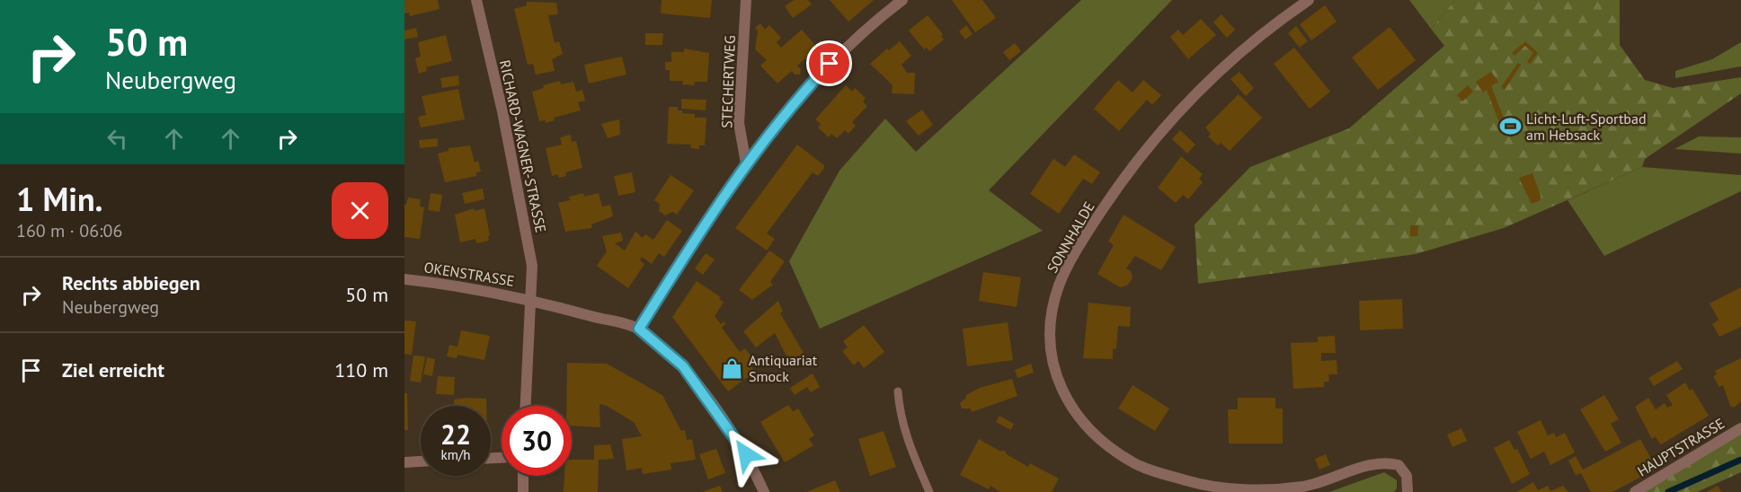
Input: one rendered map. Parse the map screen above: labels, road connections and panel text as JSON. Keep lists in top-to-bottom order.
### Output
{
  "streets": {
    "street": [
      "STECHERTWEG",
      "RICHARD-WAGNER-STRASSE",
      "SONNHALDE",
      "OKENSTRASSE",
      "HAUPTSTRASSE"
    ]
  },
  "crossings": [
    ["RICHARD-WAGNER-STRASSE", "OKENSTRASSE"]
  ],
  "places": {
    "sports": ["Licht-Luft-Sportbad am Hebsack"],
    "shop": ["Antiquariat Smock"]
  },
  "page": {
    "turn": ["50 m", "Neubergweg"],
    "heading": ["1 Min.", "160 m · 06:06"],
    "list": [
      {
        "name": "Rechts abbiegen",
        "note": "Neubergweg",
        "value": "50 m"
      },
      {
        "name": "Ziel erreicht",
        "value": "110 m"
      }
    ],
    "speed": "22 km/h",
    "limit": "30"
  }
}
